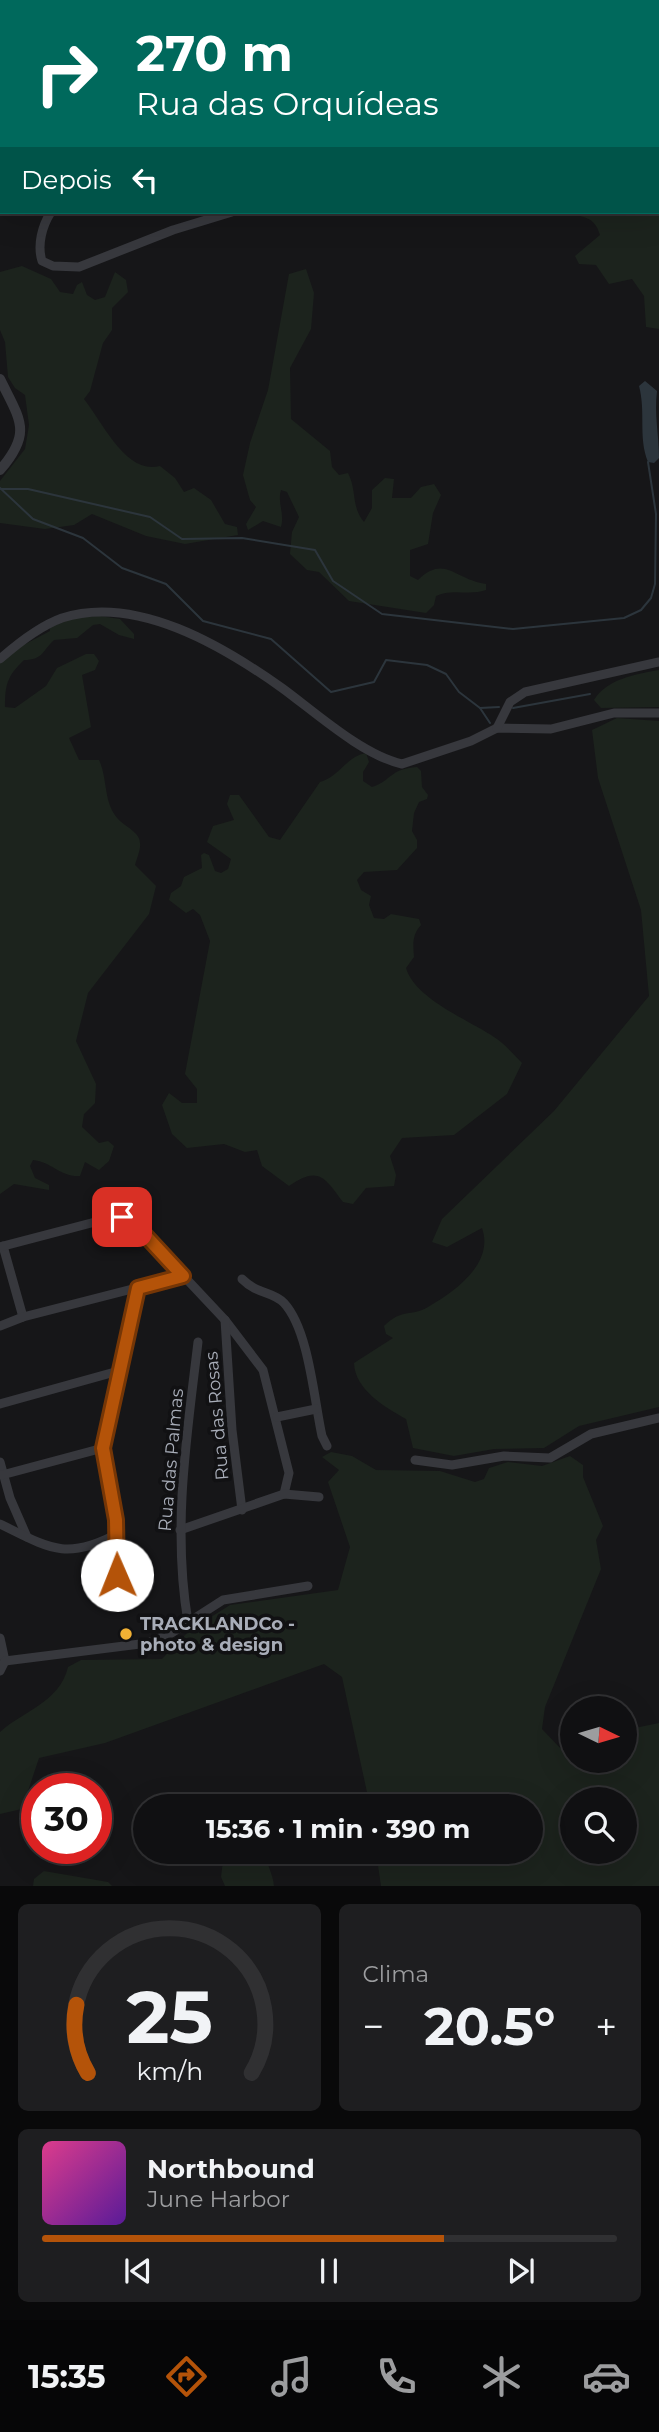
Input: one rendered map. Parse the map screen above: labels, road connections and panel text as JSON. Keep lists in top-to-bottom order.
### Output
{
  "streets": {
    "street": ["Rua das Rosas", "Rua das Palmas"]
  },
  "places": ["TRACKLANDCo - photo & design"],
  "north": "right",
  "page": {
    "turn": ["270 m", "Rua das Orquídeas"],
    "then": "Depois",
    "limit": "30",
    "trip": "15:36 · 1 min · 390 m",
    "tile": "Clima",
    "heat": ["−", "20.5°", "+"],
    "song": ["Northbound", "June Harbor"],
    "tabs": "15:35",
    "gauge": ["25", "km/h"]
  }
}
